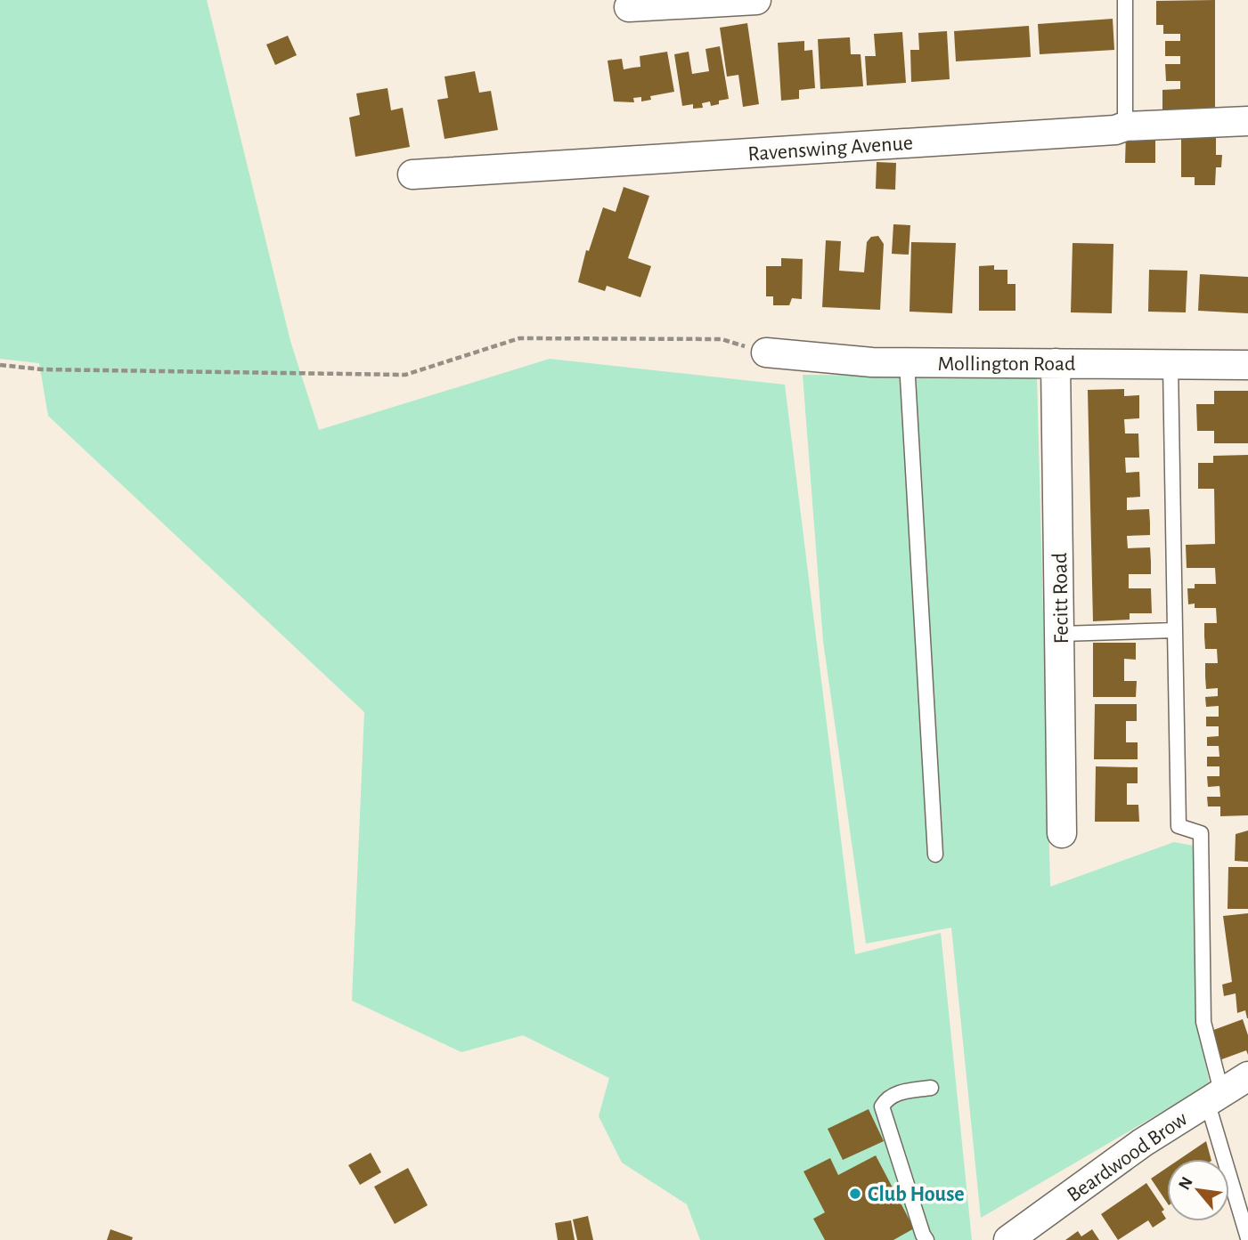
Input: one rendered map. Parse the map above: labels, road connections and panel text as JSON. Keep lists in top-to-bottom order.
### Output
{
  "streets": {
    "street": [
      "Ravenswing Avenue",
      "Mollington Road",
      "Fecitt Road",
      "Beardwood Brow"
    ]
  },
  "crossings": [
    ["Mollington Road", "Fecitt Road"]
  ],
  "places": ["Club House"],
  "north": "top left"
}
